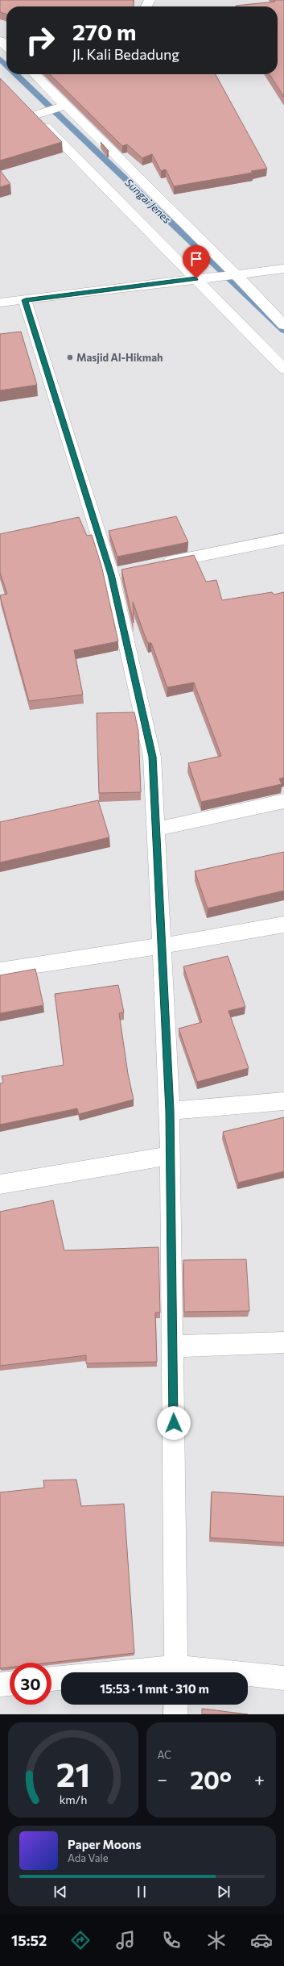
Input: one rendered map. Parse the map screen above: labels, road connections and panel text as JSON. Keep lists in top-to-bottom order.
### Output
{
  "water": ["Sungai Jenes"],
  "places": ["Masjid Al-Hikmah"],
  "page": {
    "turn": ["270 m", "Jl. Kali Bedadung"],
    "limit": "30",
    "trip": "15:53 · 1 mnt · 310 m",
    "tile": "AC",
    "heat": ["−", "20°", "+"],
    "song": ["Paper Moons", "Ada Vale"],
    "tabs": "15:52",
    "gauge": ["21", "km/h"]
  }
}
